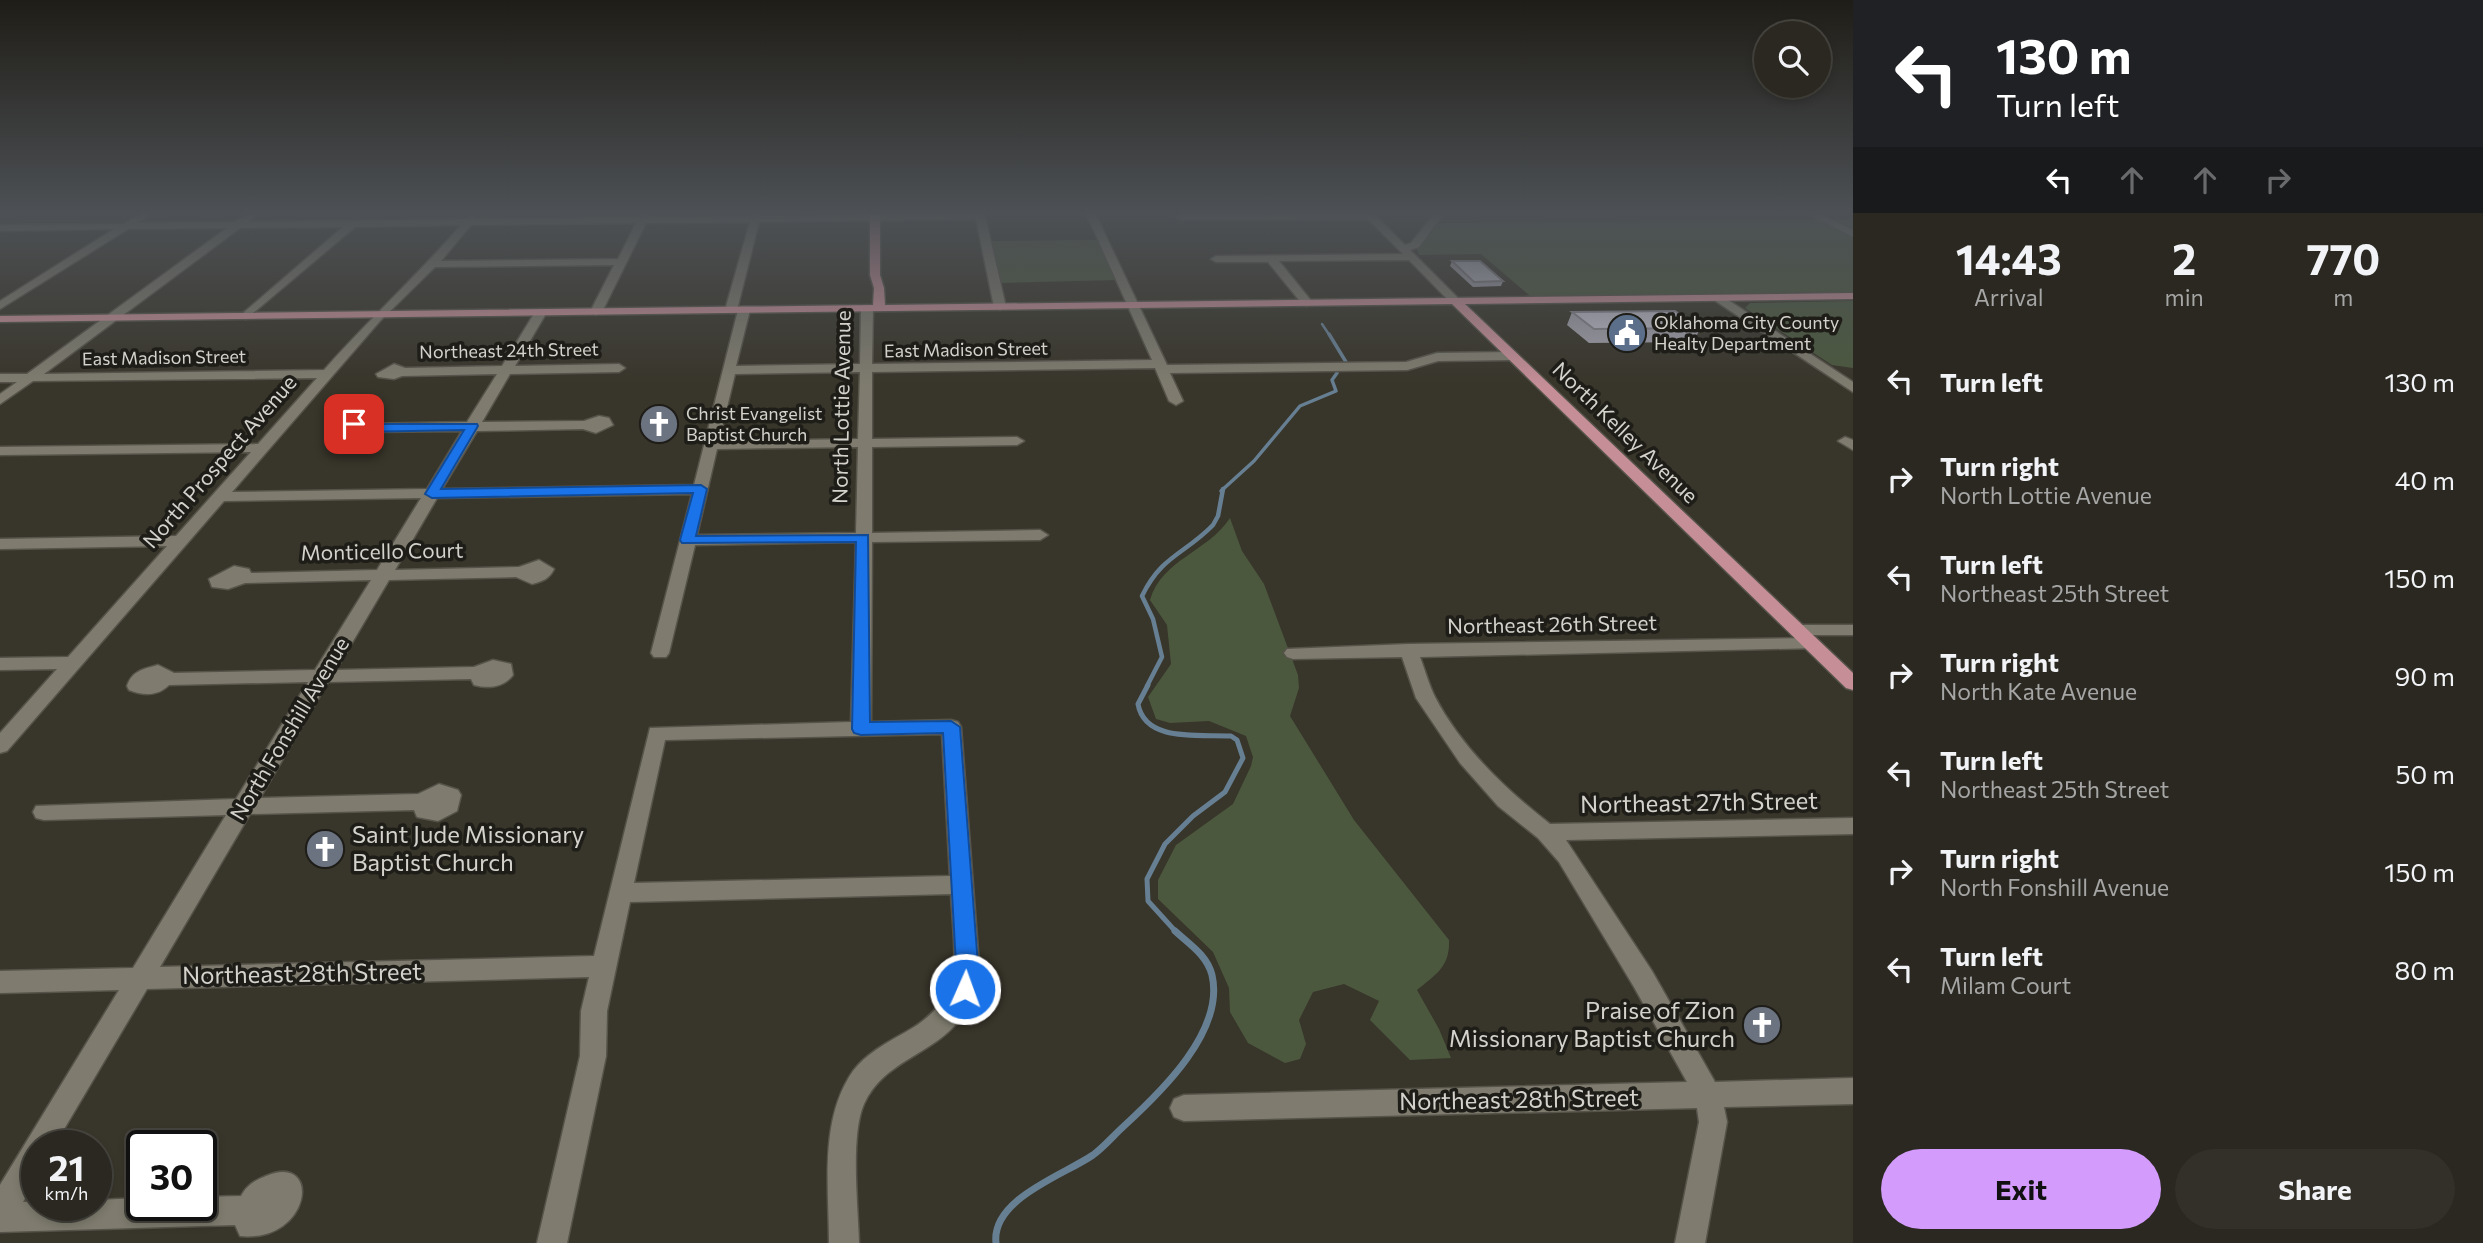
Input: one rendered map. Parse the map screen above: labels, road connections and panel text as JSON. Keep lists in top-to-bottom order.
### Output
{
  "streets": {
    "main road": ["North Lottie Avenue", "North Kelley Avenue"],
    "street": [
      "East Madison Street",
      "Northeast 24th Street",
      "North Prospect Avenue",
      "Monticello Court",
      "Northeast 26th Street",
      "North Fonshill Avenue",
      "Northeast 27th Street",
      "Northeast 28th Street"
    ]
  },
  "crossings": [
    ["East Madison Street", "North Lottie Avenue"],
    ["East Madison Street", "North Kelley Avenue"],
    ["East Madison Street", "North Prospect Avenue"],
    ["Northeast 24th Street", "North Fonshill Avenue"],
    ["North Kelley Avenue", "Northeast 26th Street"],
    ["Monticello Court", "North Fonshill Avenue"],
    ["North Fonshill Avenue", "Northeast 28th Street"]
  ],
  "places": {
    "public building": ["Oklahoma City County Healty Department"],
    "church": ["Christ Evangelist Baptist Church", "Saint Jude Missionary Baptist Church", "Praise of Zion Missionary Baptist Church"]
  },
  "page": {
    "turn": ["130 m", "Turn left"],
    "eta": [
      "14:43",
      "Arrival",
      "2",
      "min",
      "770",
      "m"
    ],
    "list": [
      {
        "name": "Turn left",
        "value": "130 m"
      },
      {
        "name": "Turn right",
        "note": "North Lottie Avenue",
        "value": "40 m"
      },
      {
        "name": "Turn left",
        "note": "Northeast 25th Street",
        "value": "150 m"
      },
      {
        "name": "Turn right",
        "note": "North Kate Avenue",
        "value": "90 m"
      },
      {
        "name": "Turn left",
        "note": "Northeast 25th Street",
        "value": "50 m"
      },
      {
        "name": "Turn right",
        "note": "North Fonshill Avenue",
        "value": "150 m"
      },
      {
        "name": "Turn left",
        "note": "Milam Court",
        "value": "80 m"
      }
    ],
    "speed": "21 km/h",
    "limit": "30",
    "buttons": ["Exit", "Share"]
  }
}
